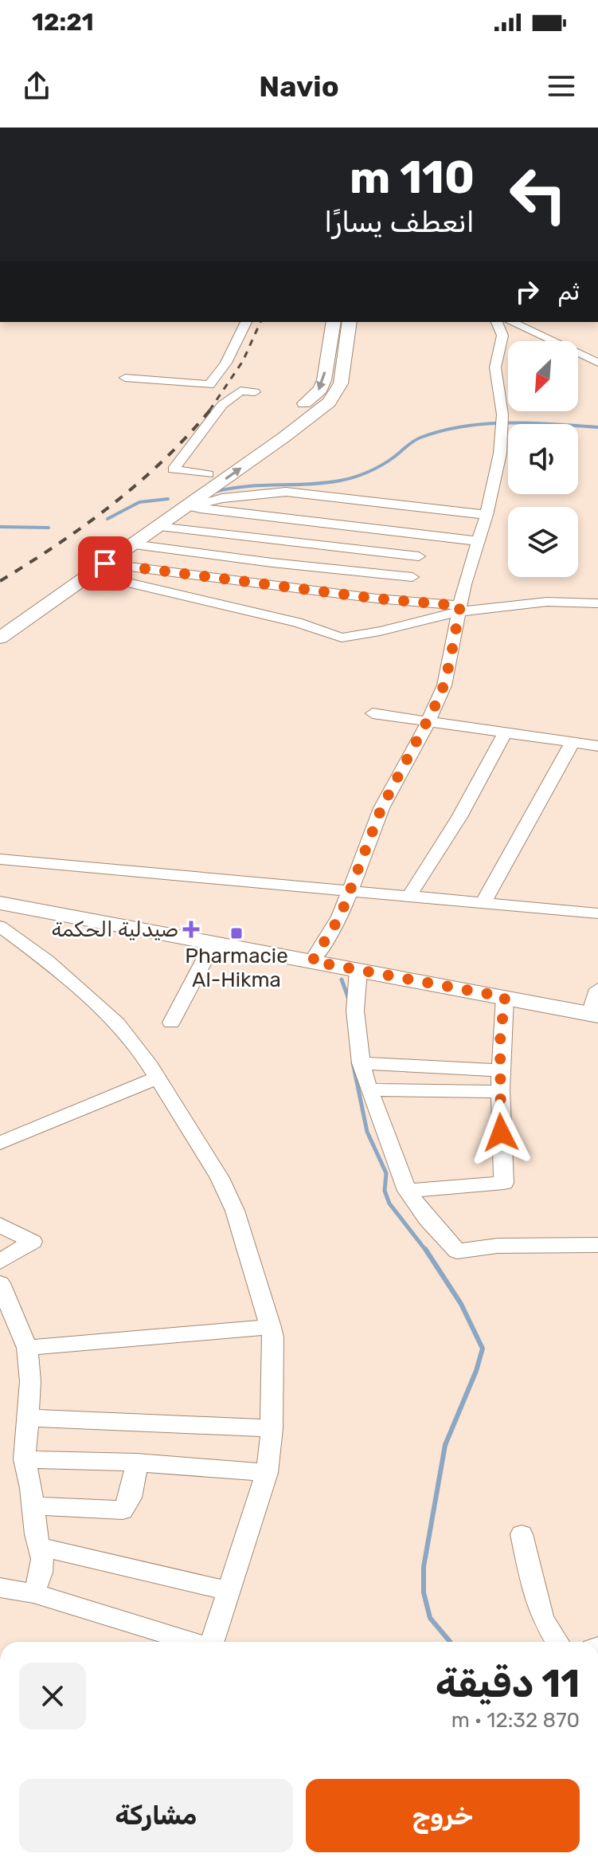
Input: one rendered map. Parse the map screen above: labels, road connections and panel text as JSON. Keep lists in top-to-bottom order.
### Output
{
  "places": {
    "health": ["صيدلية الحكمة"],
    "transit": ["Pharmacie Al-Hikma"]
  },
  "north": "bottom left",
  "page": {
    "status": "12:21",
    "header": "Navio",
    "turn": ["110 m", "انعطف يسارًا"],
    "then": "ثم",
    "heading": ["11 دقيقة", "870 m · 12:32"],
    "buttons": ["خروج", "مشاركة"]
  }
}
